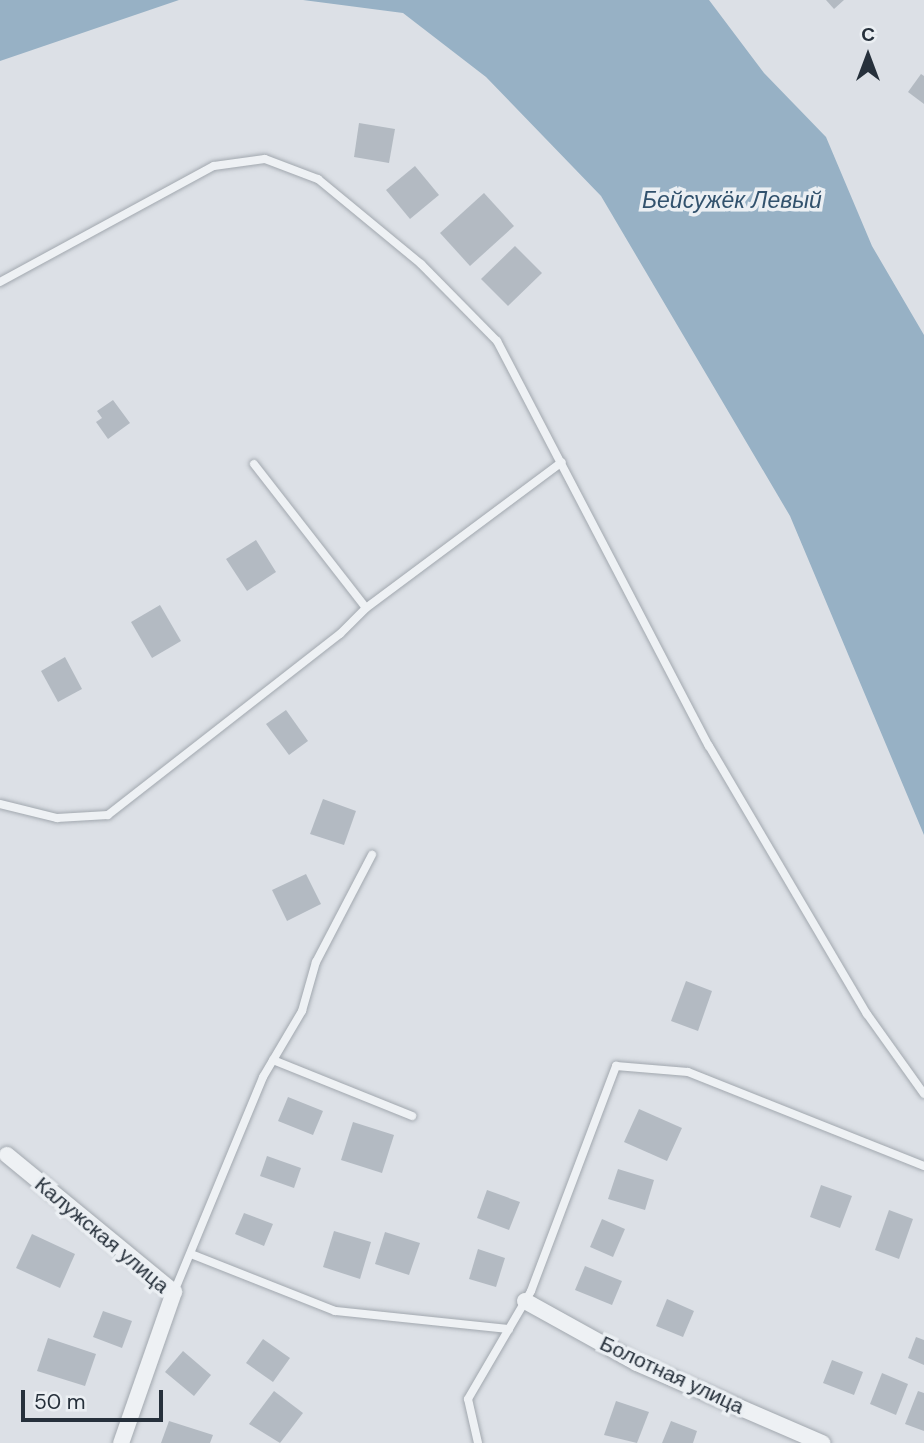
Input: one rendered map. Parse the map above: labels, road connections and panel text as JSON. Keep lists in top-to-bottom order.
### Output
{
  "streets": {
    "street": ["Калужская улица", "Болотная улица"]
  },
  "water": ["Бейсужёк Левый"],
  "scale_bar": "50 m",
  "north": "top"
}
